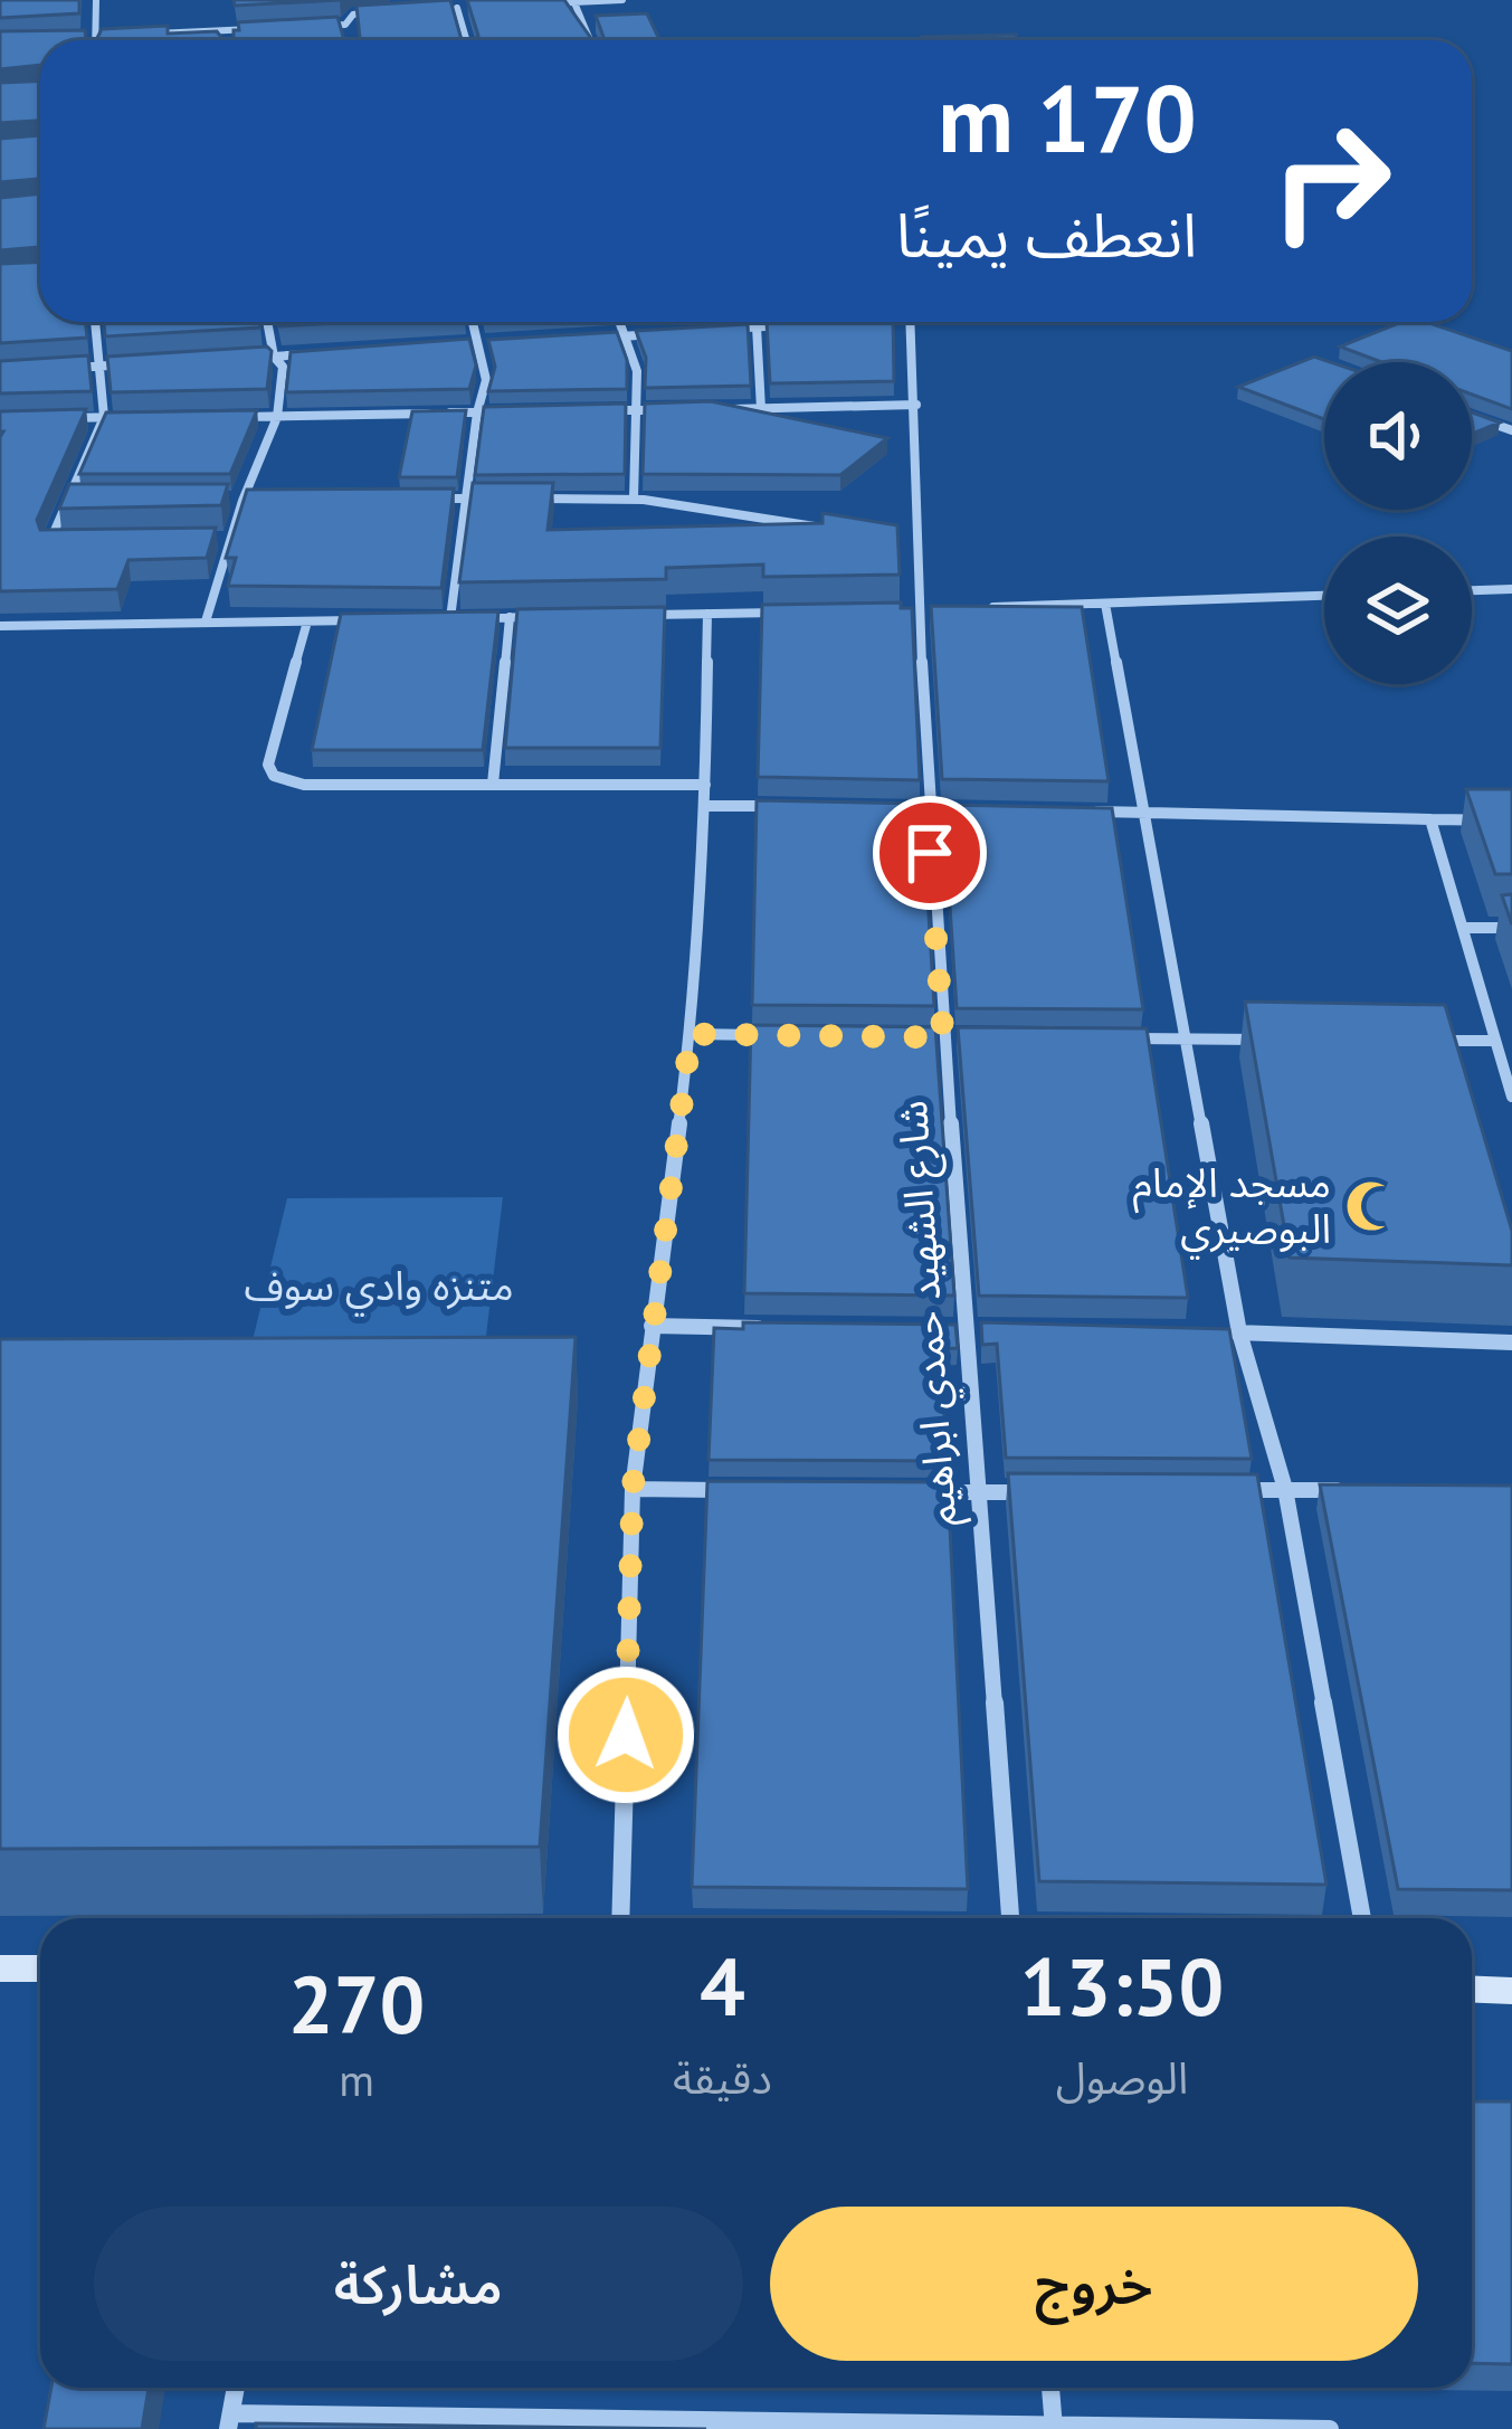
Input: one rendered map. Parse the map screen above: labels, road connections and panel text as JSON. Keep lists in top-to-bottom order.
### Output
{
  "streets": {
    "street": ["شارع الشهيد حمدي ابراهيم"]
  },
  "parks": ["متنزه وادي سوف"],
  "places": {
    "mosque": ["مسجد الإمام البوصيري"]
  },
  "page": {
    "turn": ["170 m", "انعطف يمينًا"],
    "eta": [
      "13:50",
      "الوصول",
      "4",
      "دقيقة",
      "270",
      "m"
    ],
    "buttons": ["خروج", "مشاركة"]
  }
}
